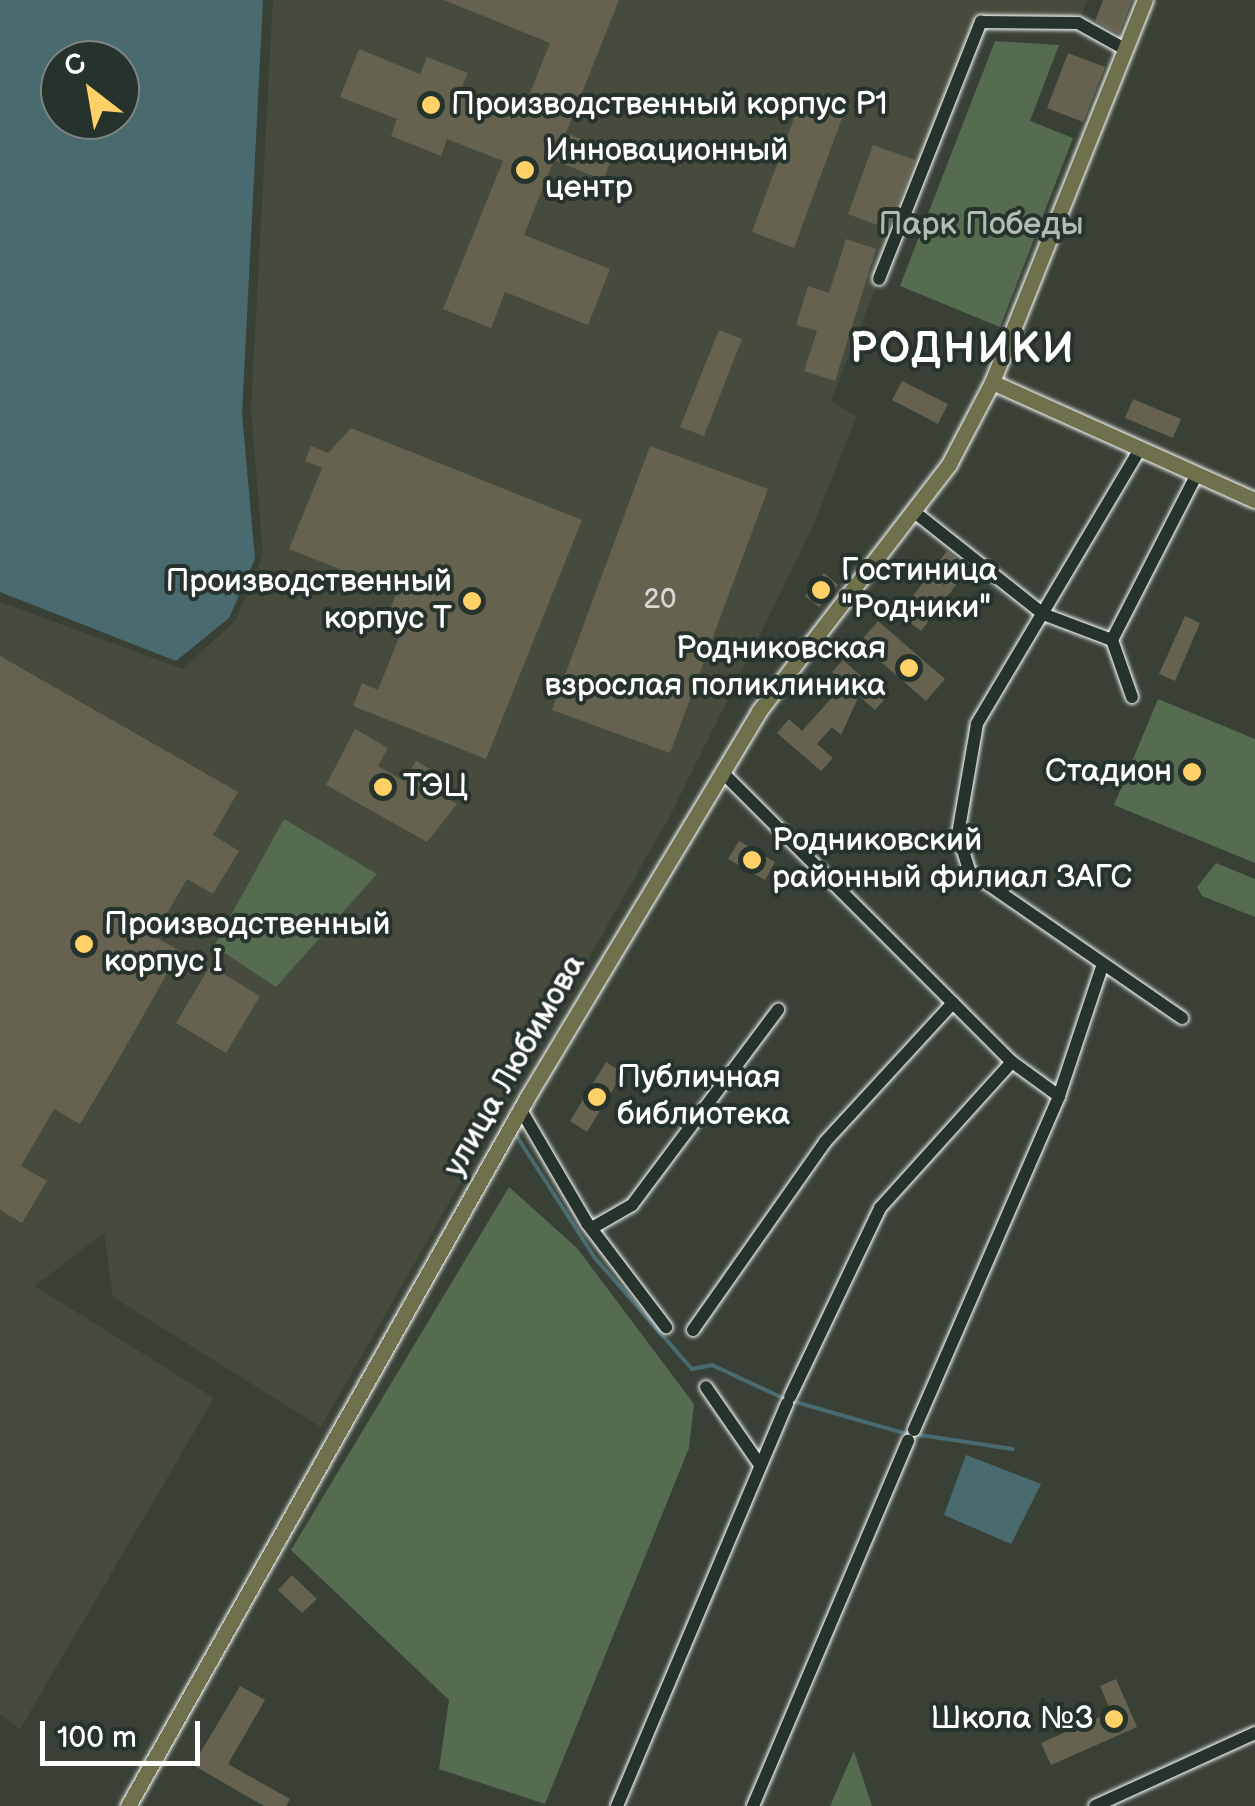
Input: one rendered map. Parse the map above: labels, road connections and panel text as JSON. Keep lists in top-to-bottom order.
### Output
{
  "streets": {
    "main road": ["улица Любимова"]
  },
  "districts": ["РОДНИКИ"],
  "parks": ["Парк Победы"],
  "places": [
    "Производственный корпус P1",
    "Инновационный центр",
    "Гостиница \"Родники\"",
    "Производственный корпус T",
    "Родниковская взрослая поликлиника",
    "Стадион",
    "ТЭЦ",
    "Родниковский районный филиал ЗАГС",
    "Производственный корпус I",
    "Публичная библиотека",
    "Школа №3"
  ],
  "house_numbers": ["20"],
  "scale_bar": "100 m",
  "north": "top left"
}
